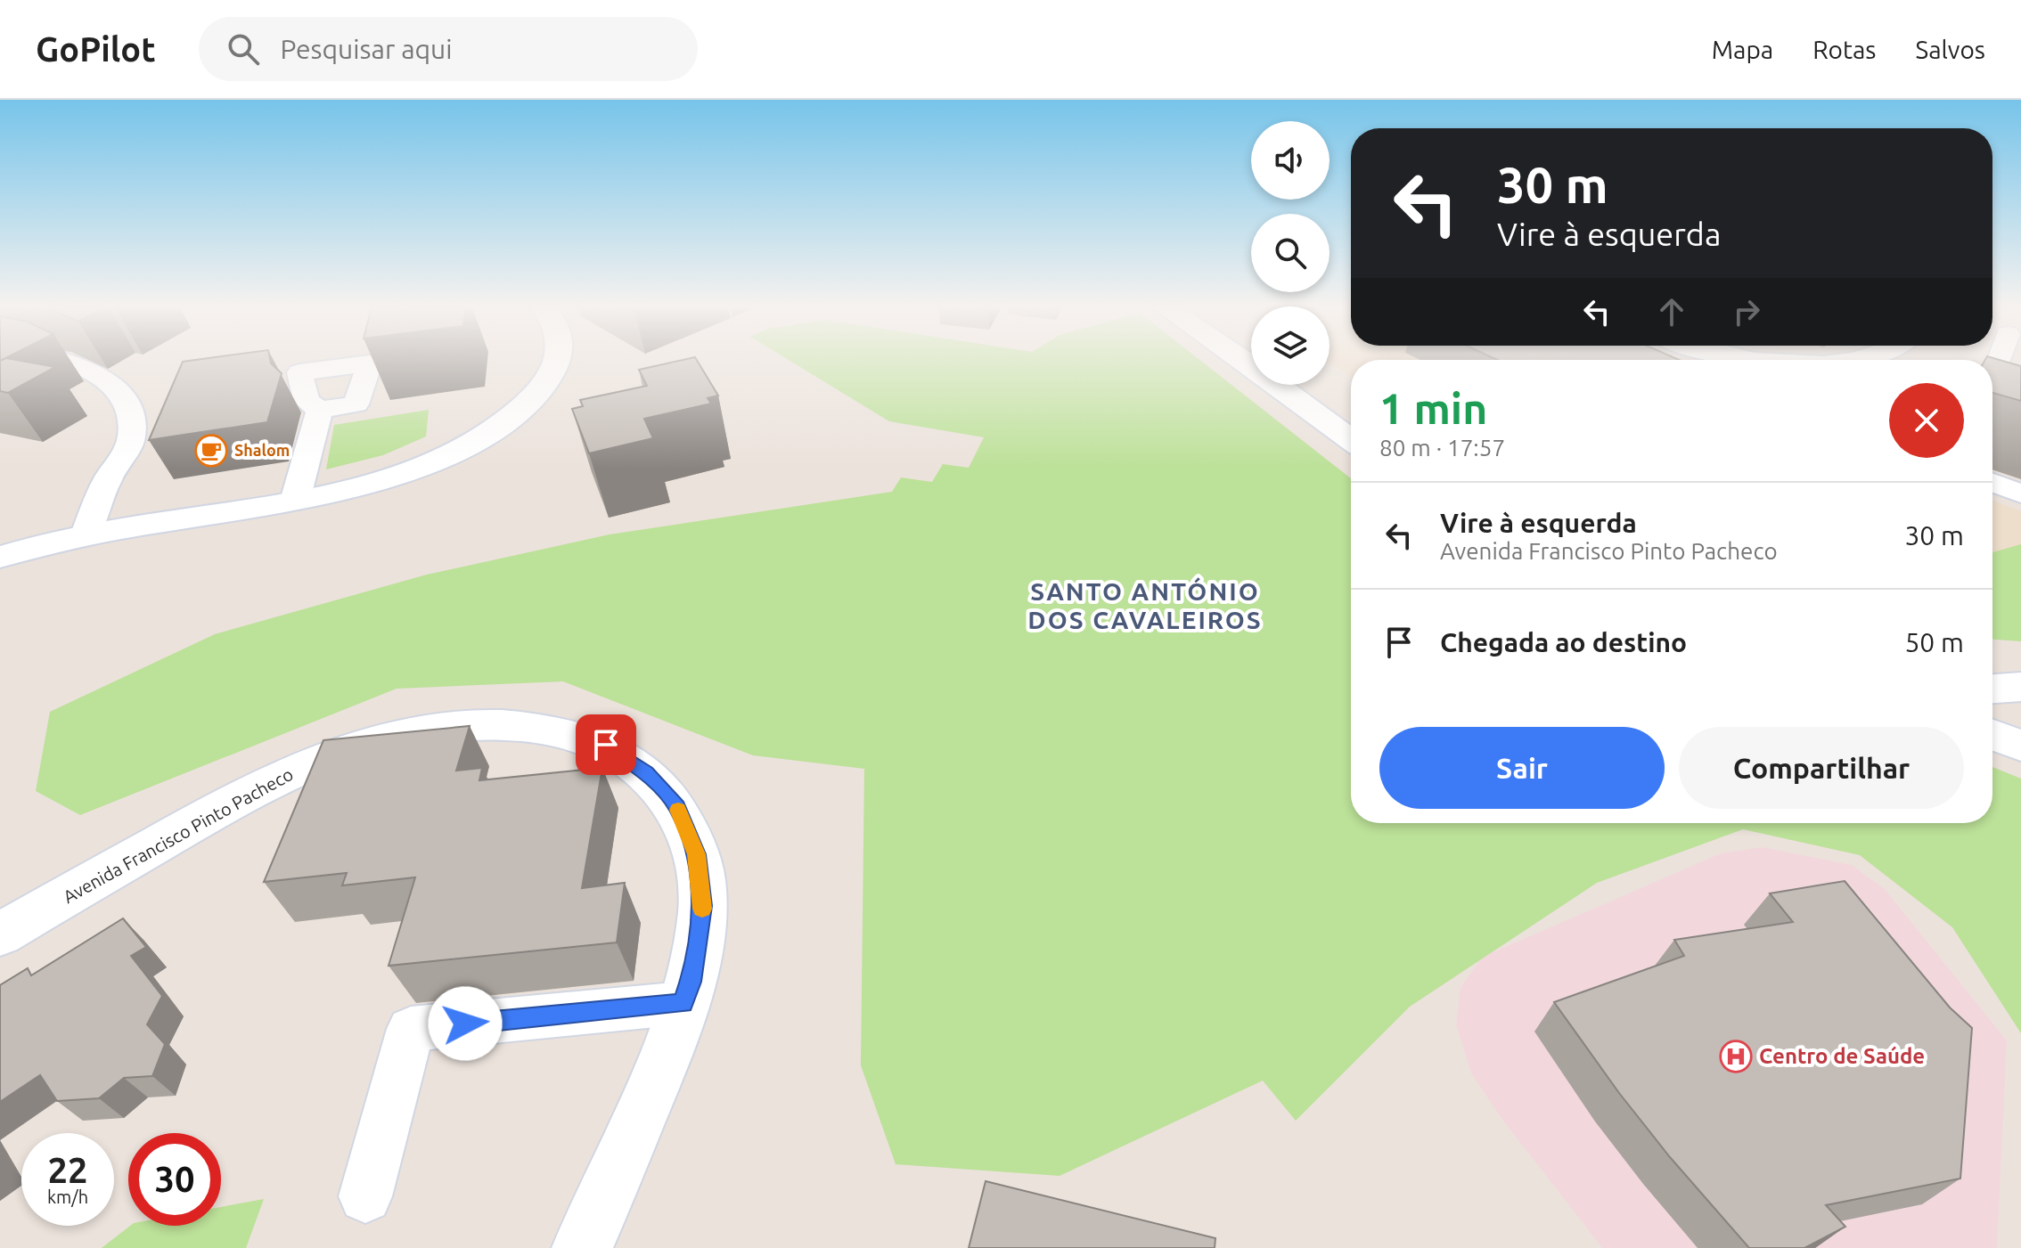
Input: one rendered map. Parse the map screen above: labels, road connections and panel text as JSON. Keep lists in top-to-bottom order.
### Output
{
  "streets": {
    "street": ["Avenida Francisco Pinto Pacheco"]
  },
  "districts": ["SANTO ANTÓNIO DOS CAVALEIROS"],
  "places": {
    "cafe": ["Shalom"],
    "hospital": ["Centro de Saúde"]
  },
  "page": {
    "header": "GoPilot",
    "search": "Pesquisar aqui",
    "nav": ["Mapa", "Rotas", "Salvos"],
    "turn": ["30 m", "Vire à esquerda"],
    "heading": ["1 min", "80 m · 17:57"],
    "list": [
      {
        "name": "Vire à esquerda",
        "note": "Avenida Francisco Pinto Pacheco",
        "value": "30 m"
      },
      {
        "name": "Chegada ao destino",
        "value": "50 m"
      }
    ],
    "buttons": ["Sair", "Compartilhar"],
    "speed": "22 km/h",
    "limit": "30"
  }
}
